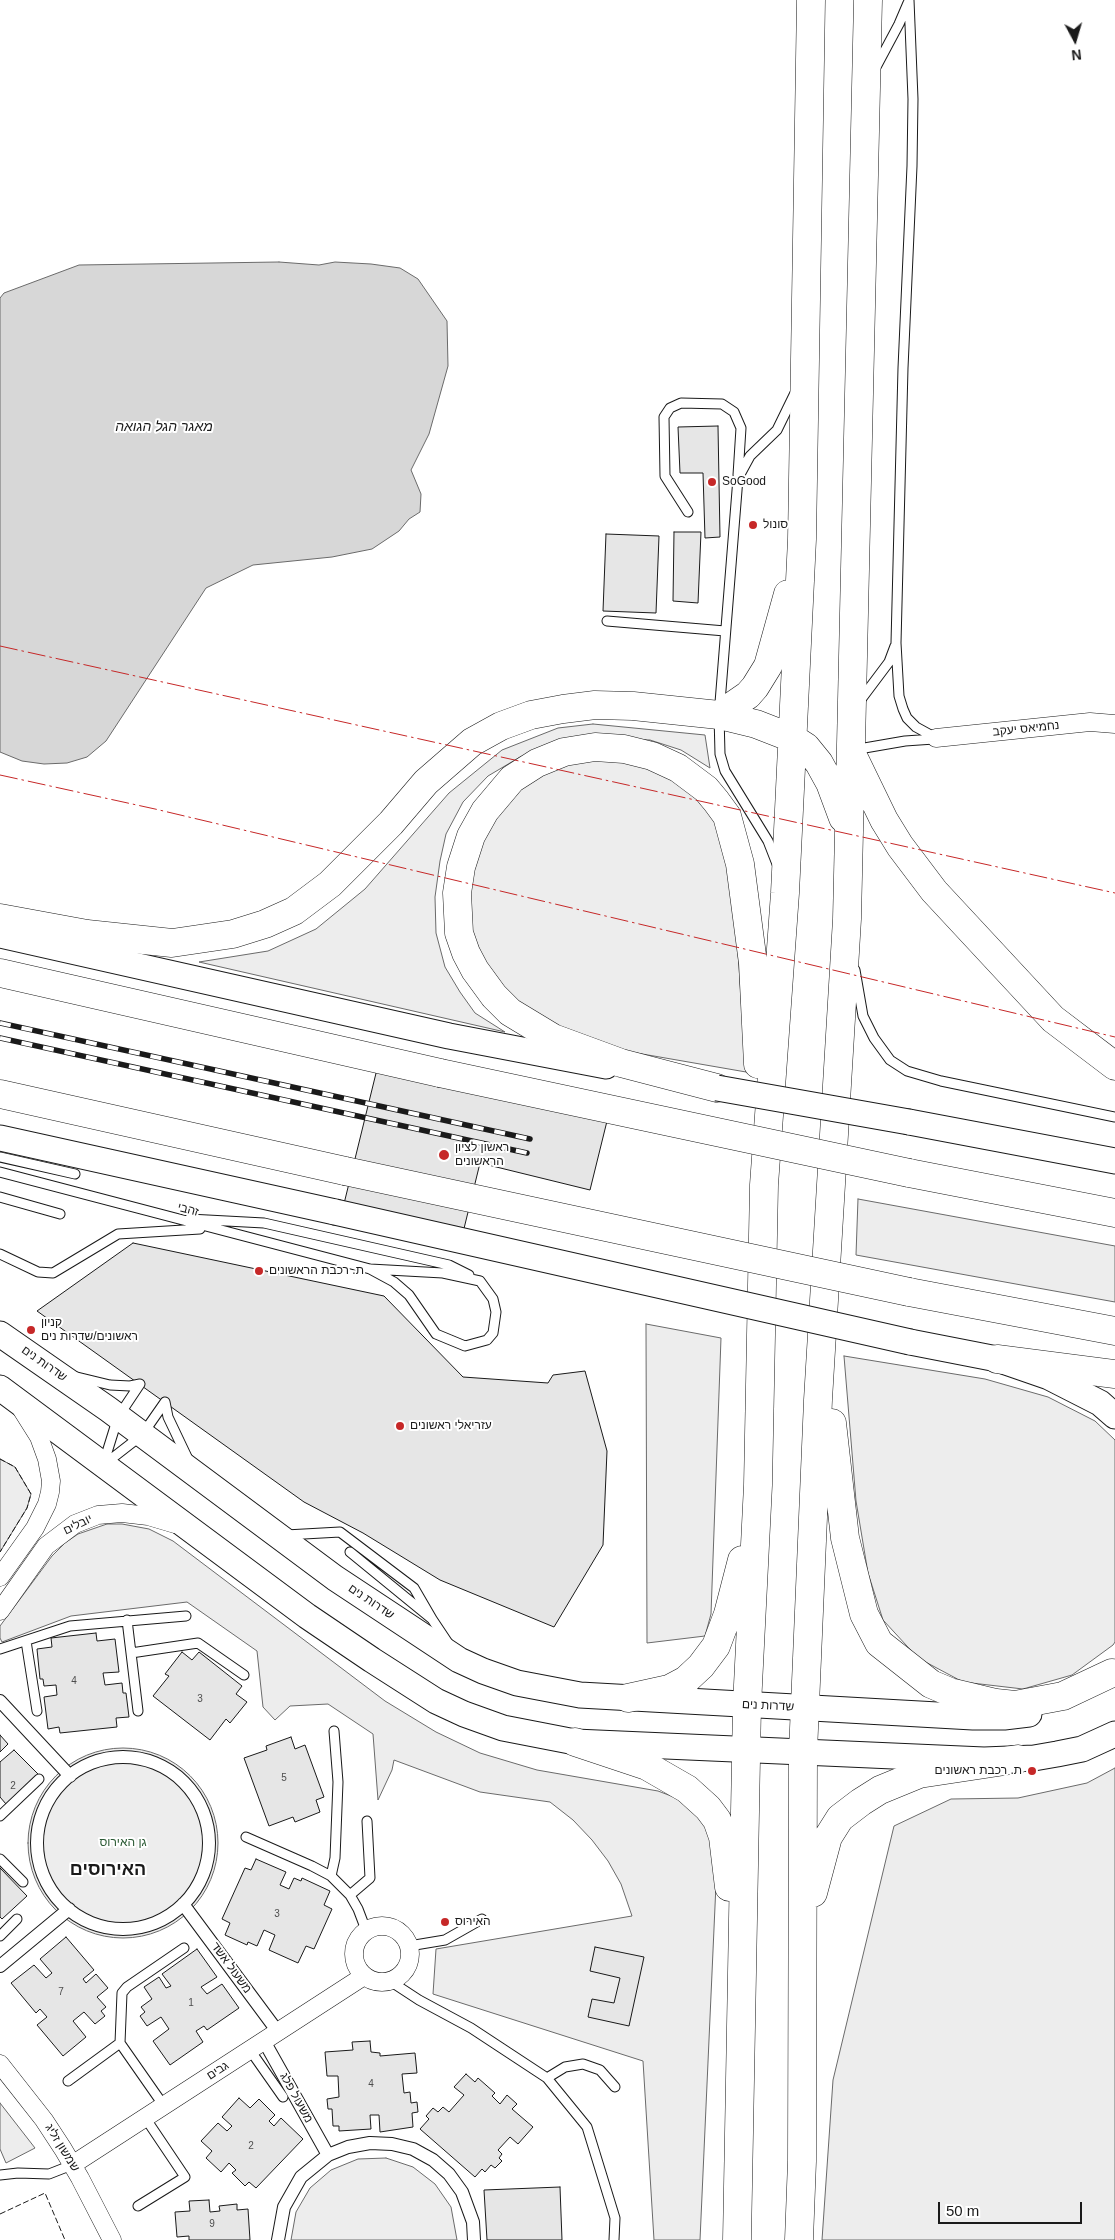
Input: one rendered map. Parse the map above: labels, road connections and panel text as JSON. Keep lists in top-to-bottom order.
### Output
{
  "streets": {
    "main road": ["שדרות נים"],
    "street": [
      "נחמיאס יעקב",
      "יובלים",
      "משעול אשד",
      "גבים",
      "משעול פלג",
      "שמשון זליג"
    ],
    "lane": ["זהבי"]
  },
  "crossings": [
    ["משעול אשד", "גבים"],
    ["משעול אשד", "משעול פלג"],
    ["גבים", "משעול פלג"],
    ["גבים", "שמשון זליג"]
  ],
  "districts": ["האירוסים"],
  "water": ["מאגר הגל הגואה"],
  "parks": ["גן האירוס"],
  "places": [
    "SoGood",
    "סונול",
    "ראשון לציון הראשונים",
    "ת. רכבת הראשונים",
    "קניון ראשונים/שדרות נים",
    "עזריאלי ראשונים",
    "ת. רכבת ראשונים",
    "האירוס"
  ],
  "house_numbers": [
    "4",
    "3",
    "5",
    "2",
    "3",
    "7",
    "1",
    "4",
    "2",
    "9"
  ],
  "scale_bar": "50 m",
  "north": "bottom"
}
